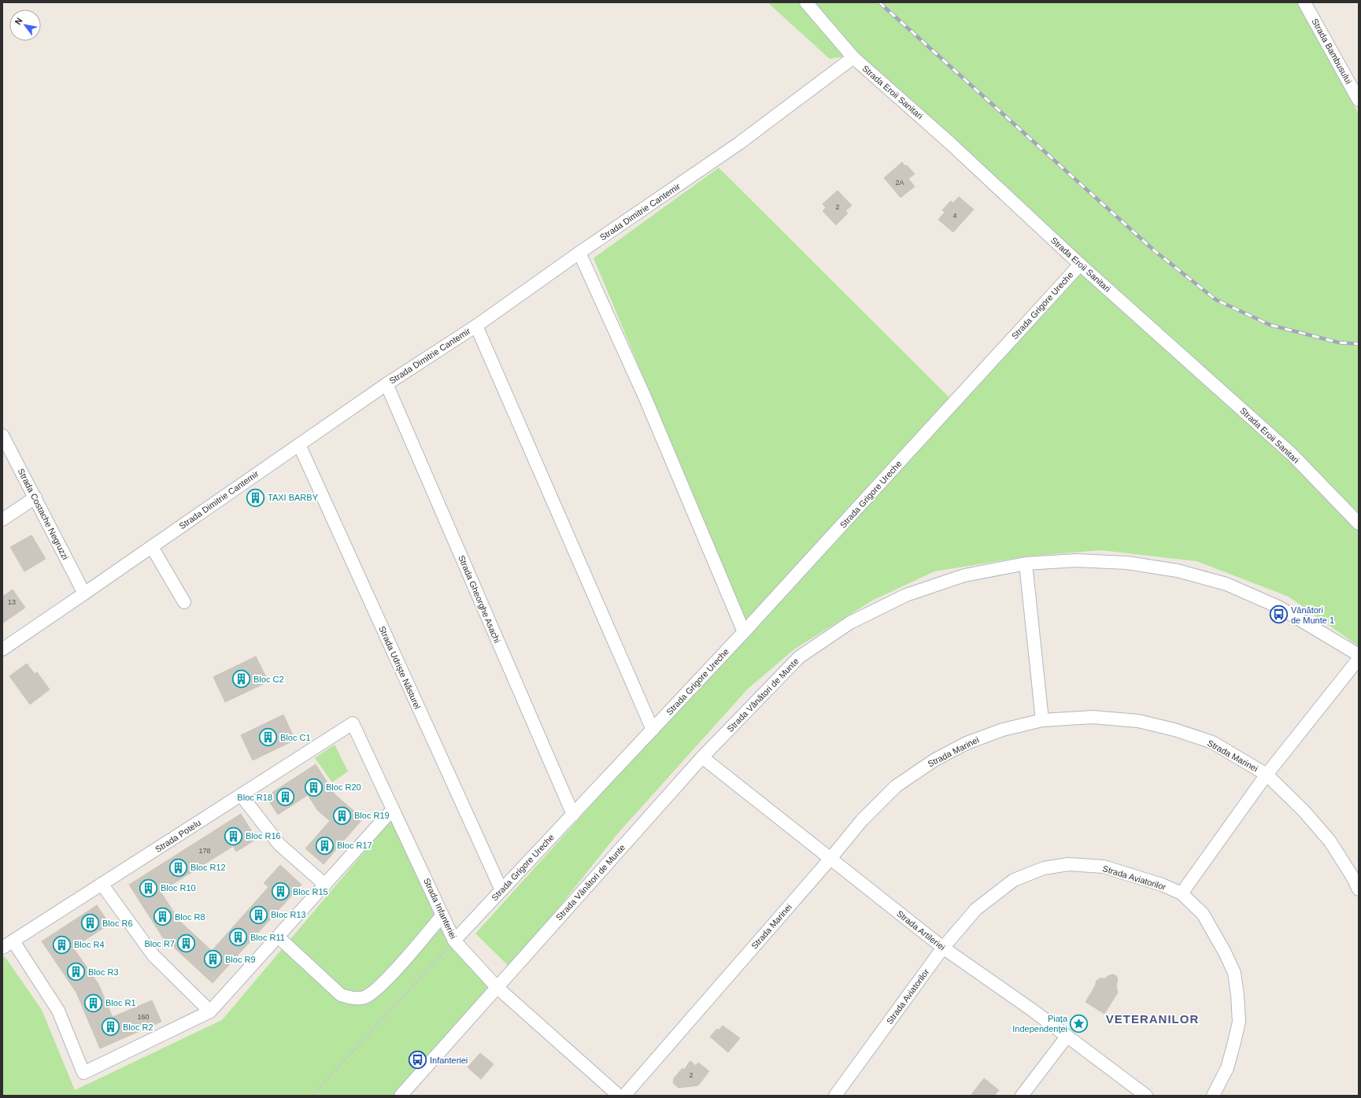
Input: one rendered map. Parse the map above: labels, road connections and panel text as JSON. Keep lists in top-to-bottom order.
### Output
{
  "streets": {
    "street": [
      "Strada Bambusului",
      "Strada Eroii Sanitari",
      "Strada Dimitrie Cantemir",
      "Strada Grigore Ureche",
      "Strada Costache Negruzzi",
      "Strada Gheorghe Asachi",
      "Strada Udriște Năsturel",
      "Strada Vânători de Munte",
      "Strada Marinei",
      "Strada Potelu",
      "Strada Aviatorilor",
      "Strada Infanteriei",
      "Strada Artileriei"
    ]
  },
  "crossings": [
    ["Strada Eroii Sanitari", "Strada Dimitrie Cantemir"],
    ["Strada Eroii Sanitari", "Strada Grigore Ureche"],
    ["Strada Dimitrie Cantemir", "Strada Costache Negruzzi"],
    ["Strada Dimitrie Cantemir", "Strada Gheorghe Asachi"],
    ["Strada Dimitrie Cantemir", "Strada Udriște Năsturel"],
    ["Strada Grigore Ureche", "Strada Gheorghe Asachi"],
    ["Strada Grigore Ureche", "Strada Udriște Năsturel"],
    ["Strada Grigore Ureche", "Strada Infanteriei"],
    ["Strada Vânători de Munte", "Strada Infanteriei"],
    ["Strada Vânători de Munte", "Strada Artileriei"],
    ["Strada Marinei", "Strada Artileriei"],
    ["Strada Potelu", "Strada Infanteriei"],
    ["Strada Aviatorilor", "Strada Artileriei"]
  ],
  "districts": ["VETERANILOR"],
  "places": {
    "building": [
      "TAXI BARBY",
      "Bloc C2",
      "Bloc C1",
      "Bloc R20",
      "Bloc R18",
      "Bloc R19",
      "Bloc R16",
      "Bloc R17",
      "Bloc R12",
      "Bloc R10",
      "Bloc R15",
      "Bloc R13",
      "Bloc R8",
      "Bloc R6",
      "Bloc R11",
      "Bloc R7",
      "Bloc R4",
      "Bloc R9",
      "Bloc R3",
      "Bloc R1",
      "Bloc R2"
    ],
    "bus stop": ["Vânători de Munte 1", "Infanteriei"],
    "place": ["Piața Independenței"]
  },
  "house_numbers": [
    "2A",
    "2",
    "4",
    "13",
    "178",
    "160",
    "2"
  ],
  "north": "top left"
}
